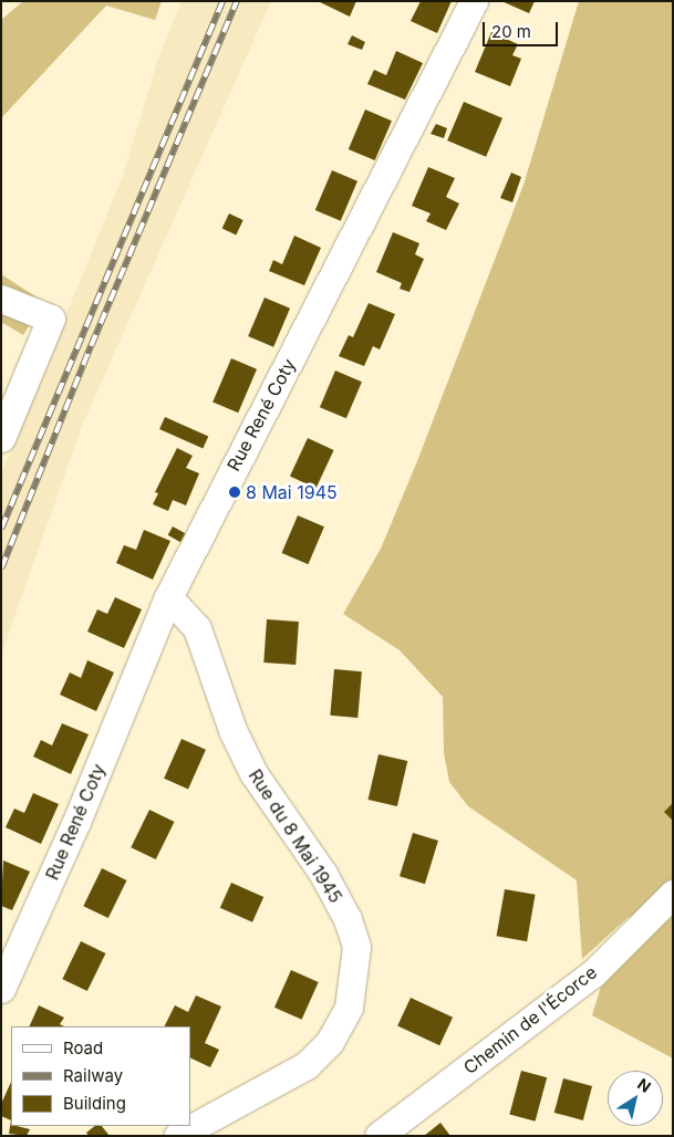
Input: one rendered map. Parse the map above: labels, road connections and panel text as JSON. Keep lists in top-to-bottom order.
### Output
{
  "streets": {
    "street": ["Rue René Coty", "Rue du 8 Mai 1945", "Chemin de l'Écorce"]
  },
  "crossings": [
    ["Rue René Coty", "Rue du 8 Mai 1945"]
  ],
  "places": ["8 Mai 1945"],
  "legend": ["Road", "Railway", "Building"],
  "scale_bar": "20 m",
  "north": "top right"
}
